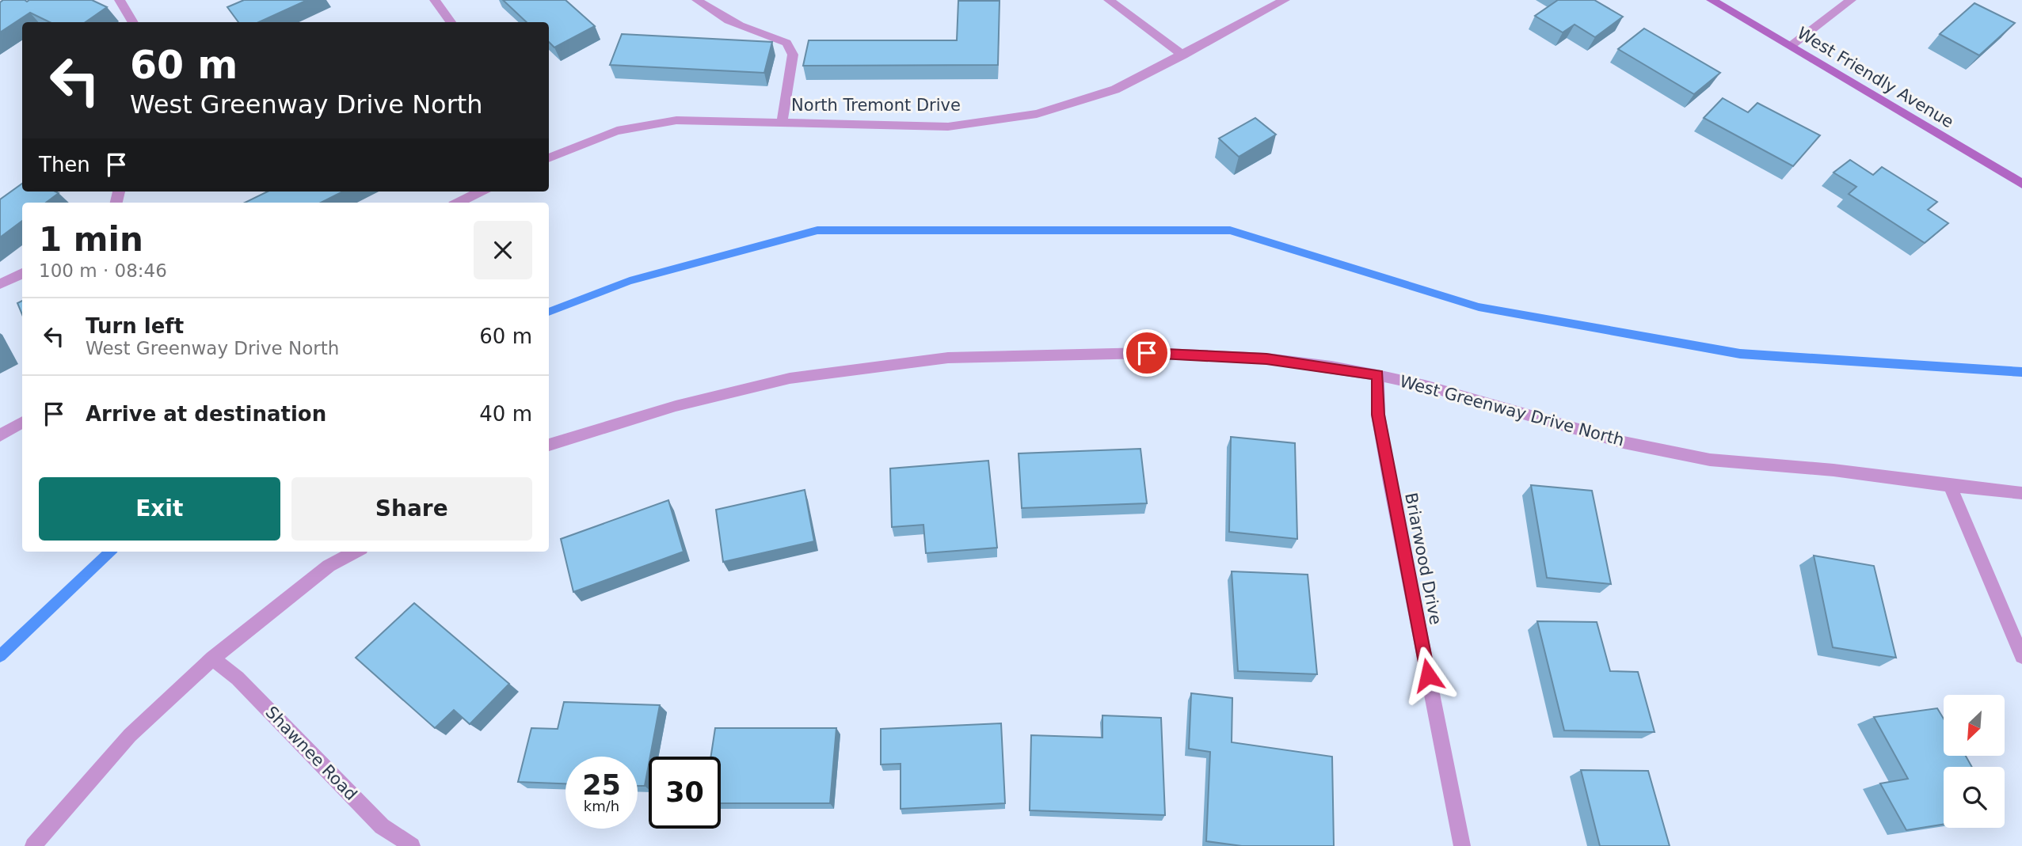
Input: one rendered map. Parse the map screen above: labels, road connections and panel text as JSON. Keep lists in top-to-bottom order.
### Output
{
  "streets": {
    "main road": ["West Friendly Avenue"],
    "street": [
      "North Tremont Drive",
      "West Greenway Drive North",
      "Briarwood Drive",
      "Shawnee Road"
    ]
  },
  "crossings": [
    ["West Greenway Drive North", "Briarwood Drive"]
  ],
  "north": "bottom left",
  "page": {
    "turn": ["60 m", "West Greenway Drive North"],
    "then": "Then",
    "heading": ["1 min", "100 m · 08:46"],
    "list": [
      {
        "name": "Turn left",
        "note": "West Greenway Drive North",
        "value": "60 m"
      },
      {
        "name": "Arrive at destination",
        "value": "40 m"
      }
    ],
    "buttons": ["Exit", "Share"],
    "speed": "25 km/h",
    "limit": "30"
  }
}
